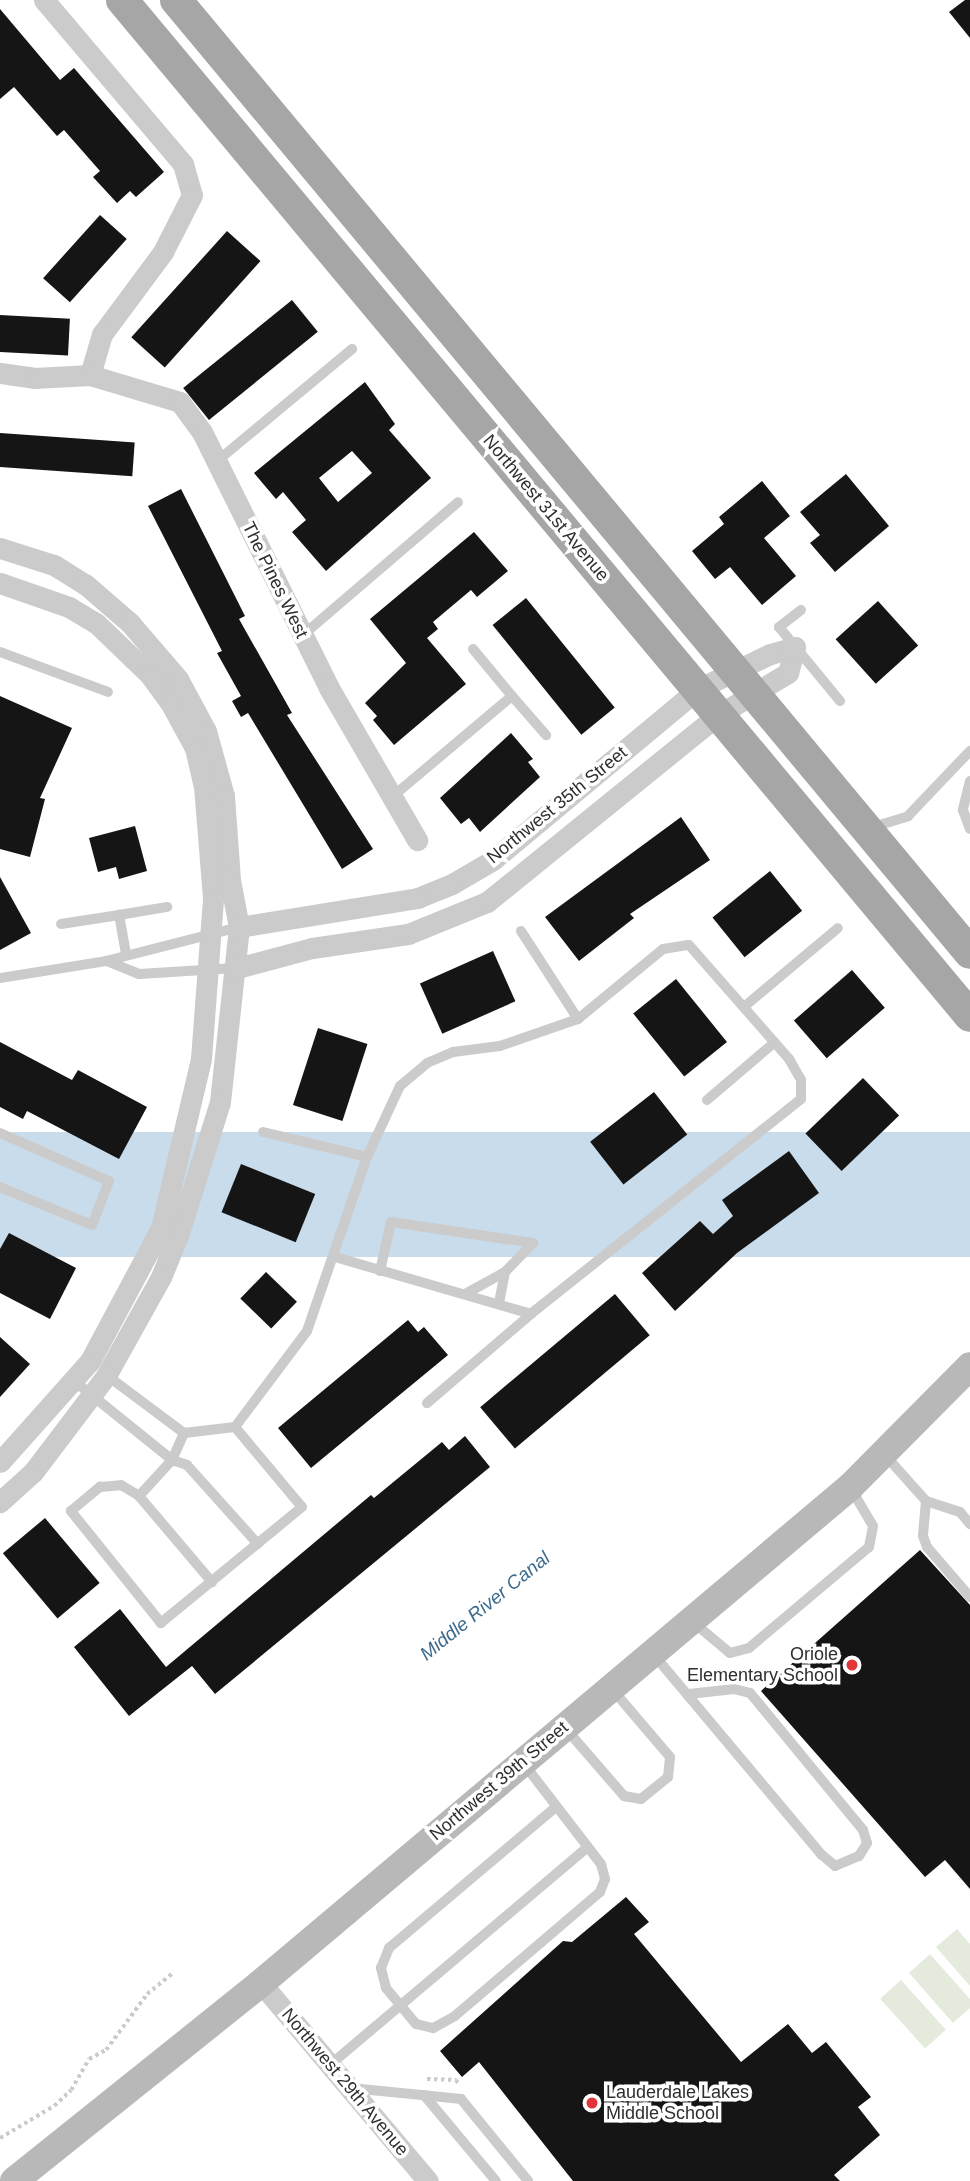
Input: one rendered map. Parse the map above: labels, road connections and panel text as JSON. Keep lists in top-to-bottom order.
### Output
{
  "streets": {
    "main road": ["Northwest 31st Avenue"],
    "street": [
      "The Pines West",
      "Northwest 35th Street",
      "Northwest 39th Street",
      "Northwest 29th Avenue"
    ]
  },
  "crossings": [
    ["Northwest 31st Avenue", "Northwest 35th Street"],
    ["Northwest 39th Street", "Northwest 29th Avenue"]
  ],
  "water": ["Middle River Canal"],
  "places": ["Oriole Elementary School", "Lauderdale Lakes Middle School"]
}
